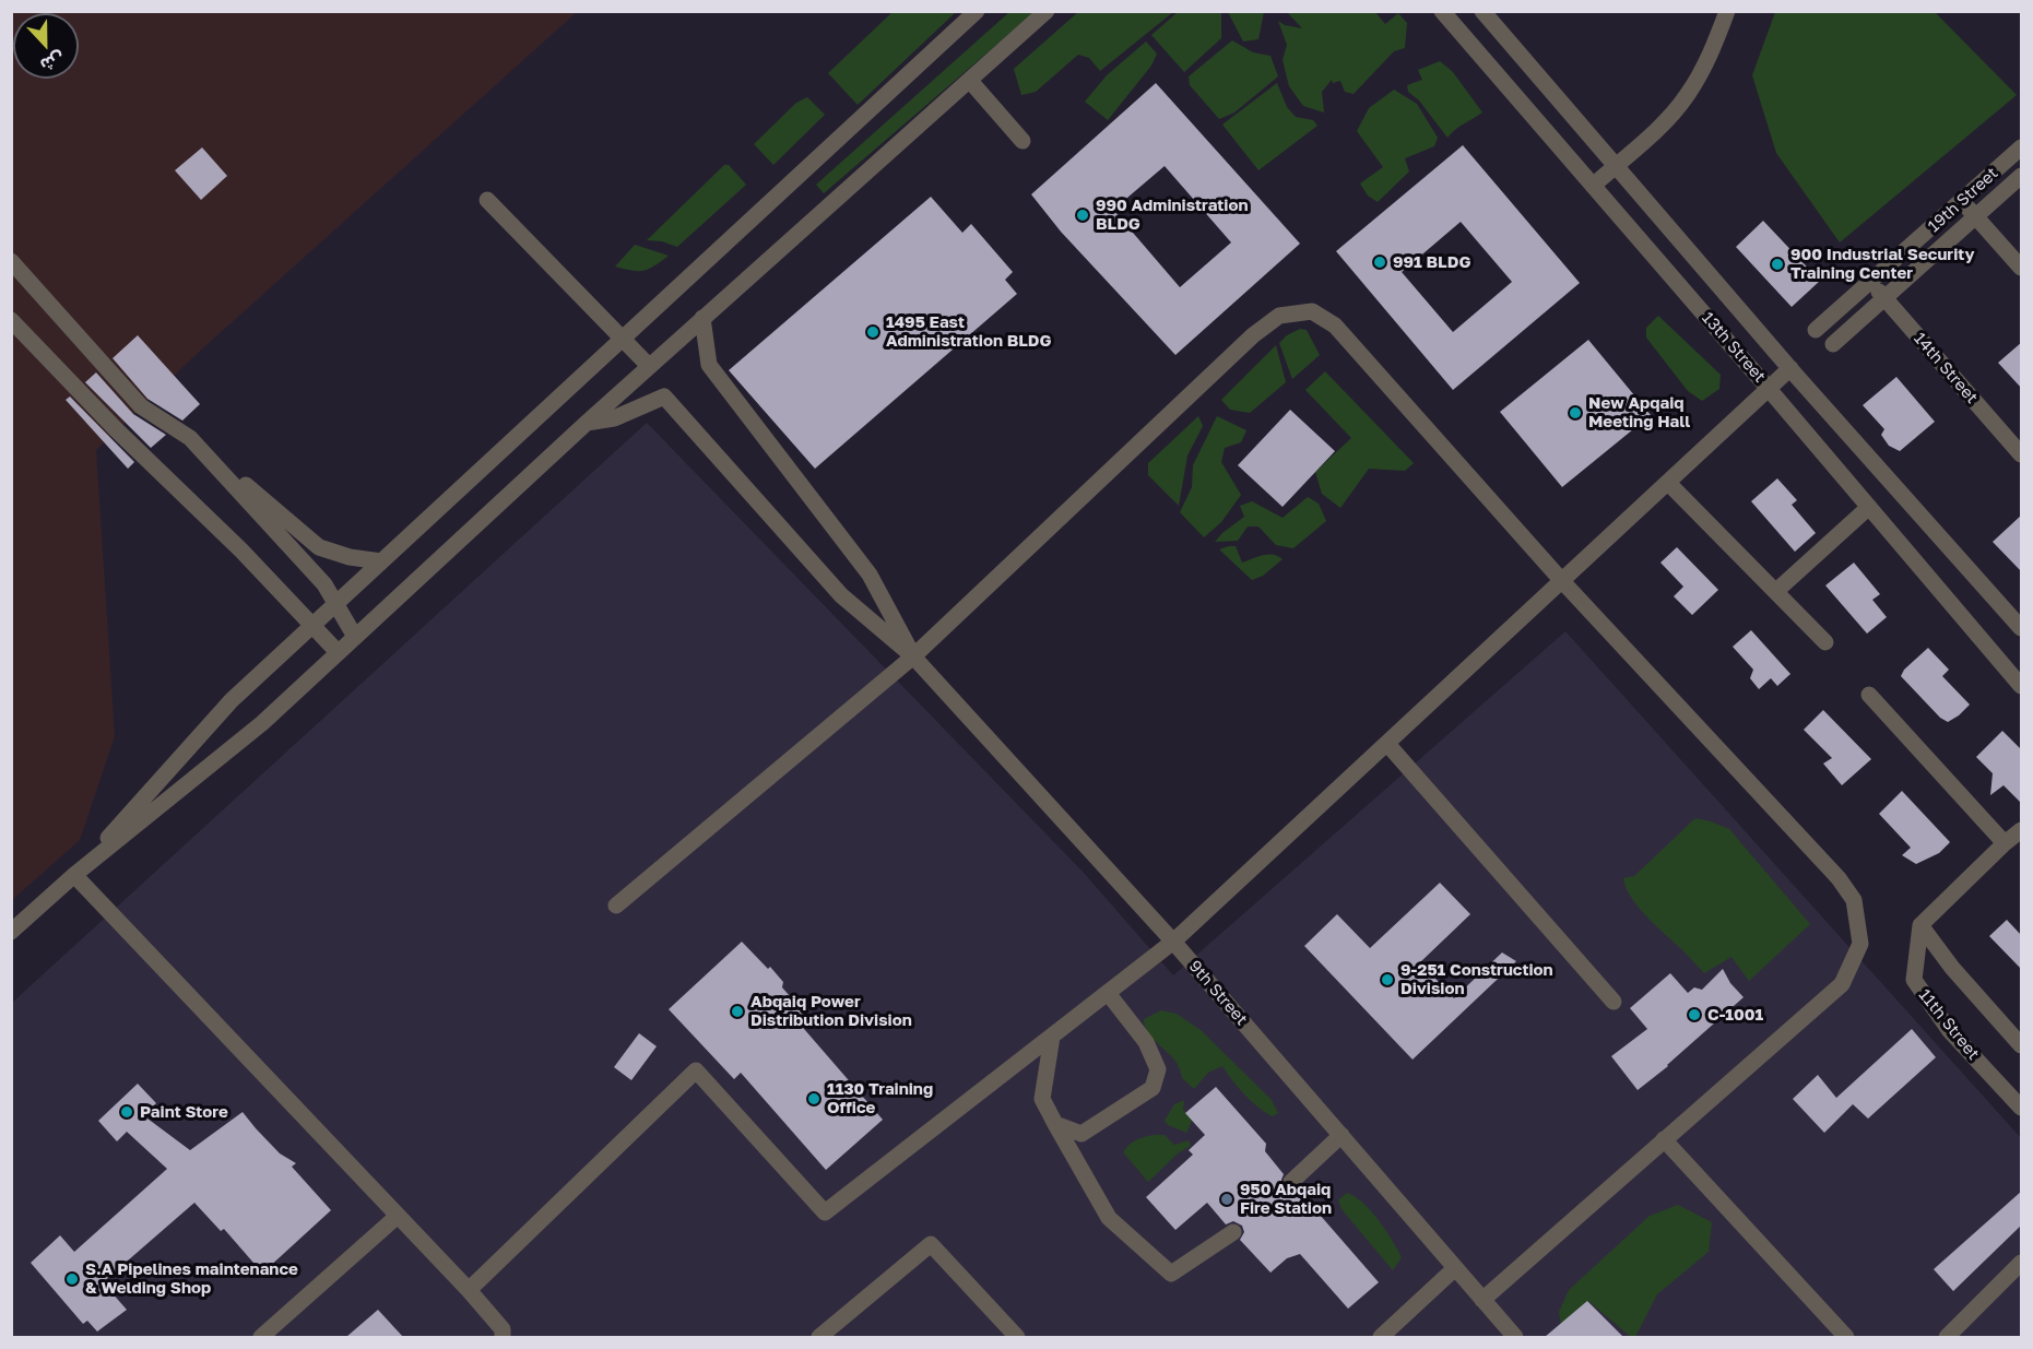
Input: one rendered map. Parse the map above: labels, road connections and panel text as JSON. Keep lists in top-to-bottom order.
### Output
{
  "streets": {
    "street": [
      "19th Street",
      "13th Street",
      "14th Street",
      "9th Street",
      "11th Street"
    ]
  },
  "crossings": [
    ["19th Street", "14th Street"]
  ],
  "places": [
    "990 Administration BLDG",
    "991 BLDG",
    "900 Industrial Security Training Center",
    "1495 East Administration BLDG",
    "New Apqaiq Meeting Hall",
    "9-251 Construction Division",
    "Abqaiq Power Distribution Division",
    "C-1001",
    "1130 Training Office",
    "Paint Store",
    "950 Abqaiq Fire Station",
    "S.A Pipelines maintenance & Welding Shop"
  ],
  "north": "bottom"
}
